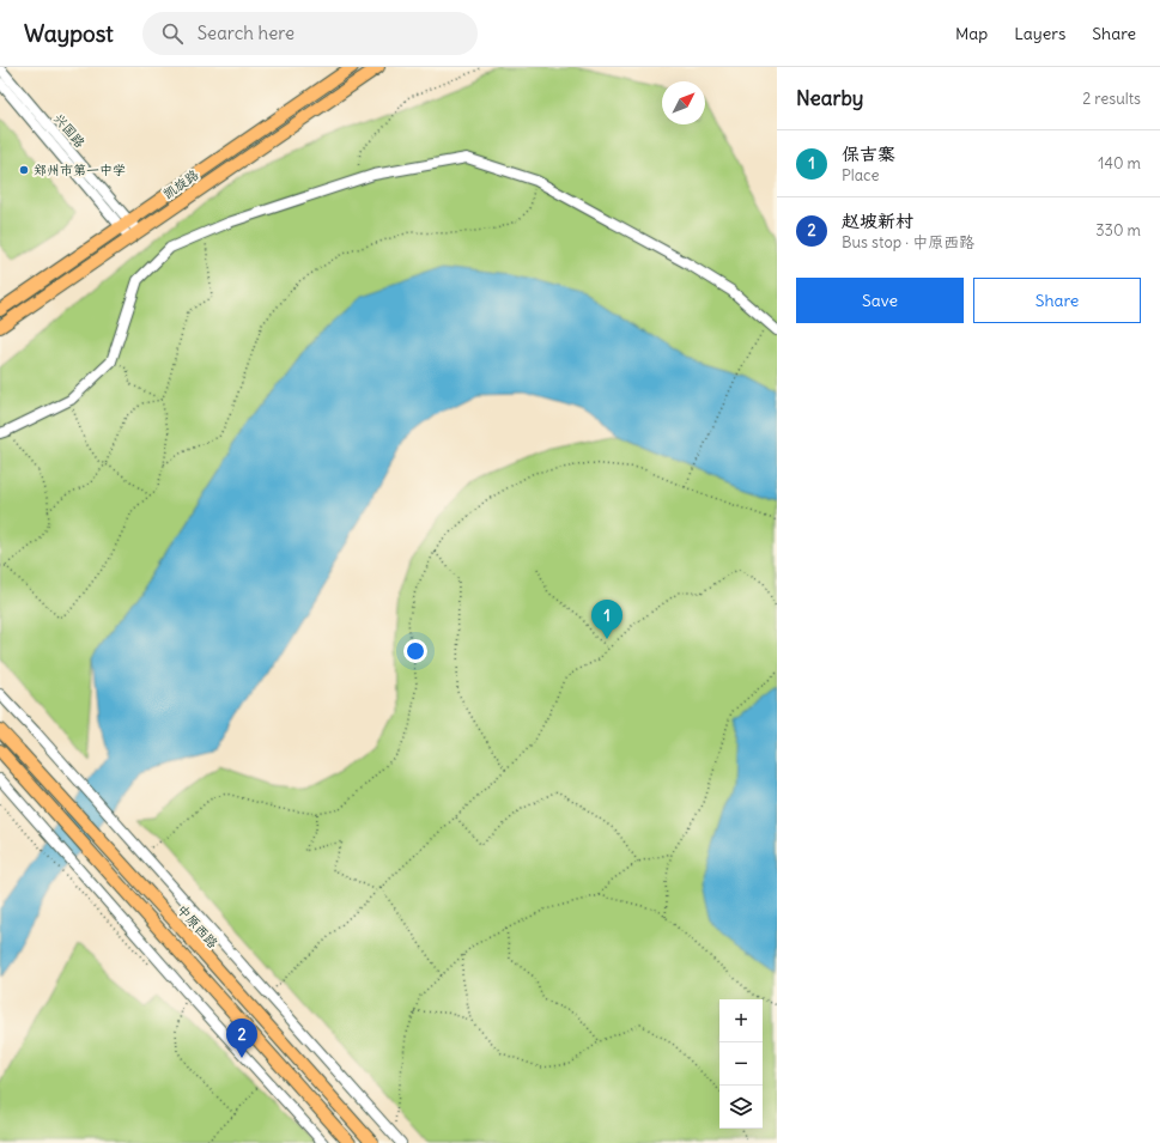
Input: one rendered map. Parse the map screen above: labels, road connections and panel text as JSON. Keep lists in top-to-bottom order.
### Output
{
  "streets": {
    "main road": ["凯旋路", "中原西路"],
    "street": ["兴国路"]
  },
  "crossings": [
    ["兴国路", "凯旋路"]
  ],
  "places": ["郑州市第一中学"],
  "north": "top right",
  "page": {
    "header": "Waypost",
    "search": "Search here",
    "nav": ["Map", "Layers", "Share"],
    "heading": ["Nearby", "2 results"],
    "list": [
      {
        "mark": "1",
        "name": "保吉寨",
        "note": "Place",
        "value": "140 m"
      },
      {
        "mark": "2",
        "name": "赵坡新村",
        "note": "Bus stop · 中原西路",
        "value": "330 m"
      }
    ],
    "buttons": ["Save", "Share"],
    "pins": ["1", "2"],
    "map_buttons": ["+", "−"]
  }
}
